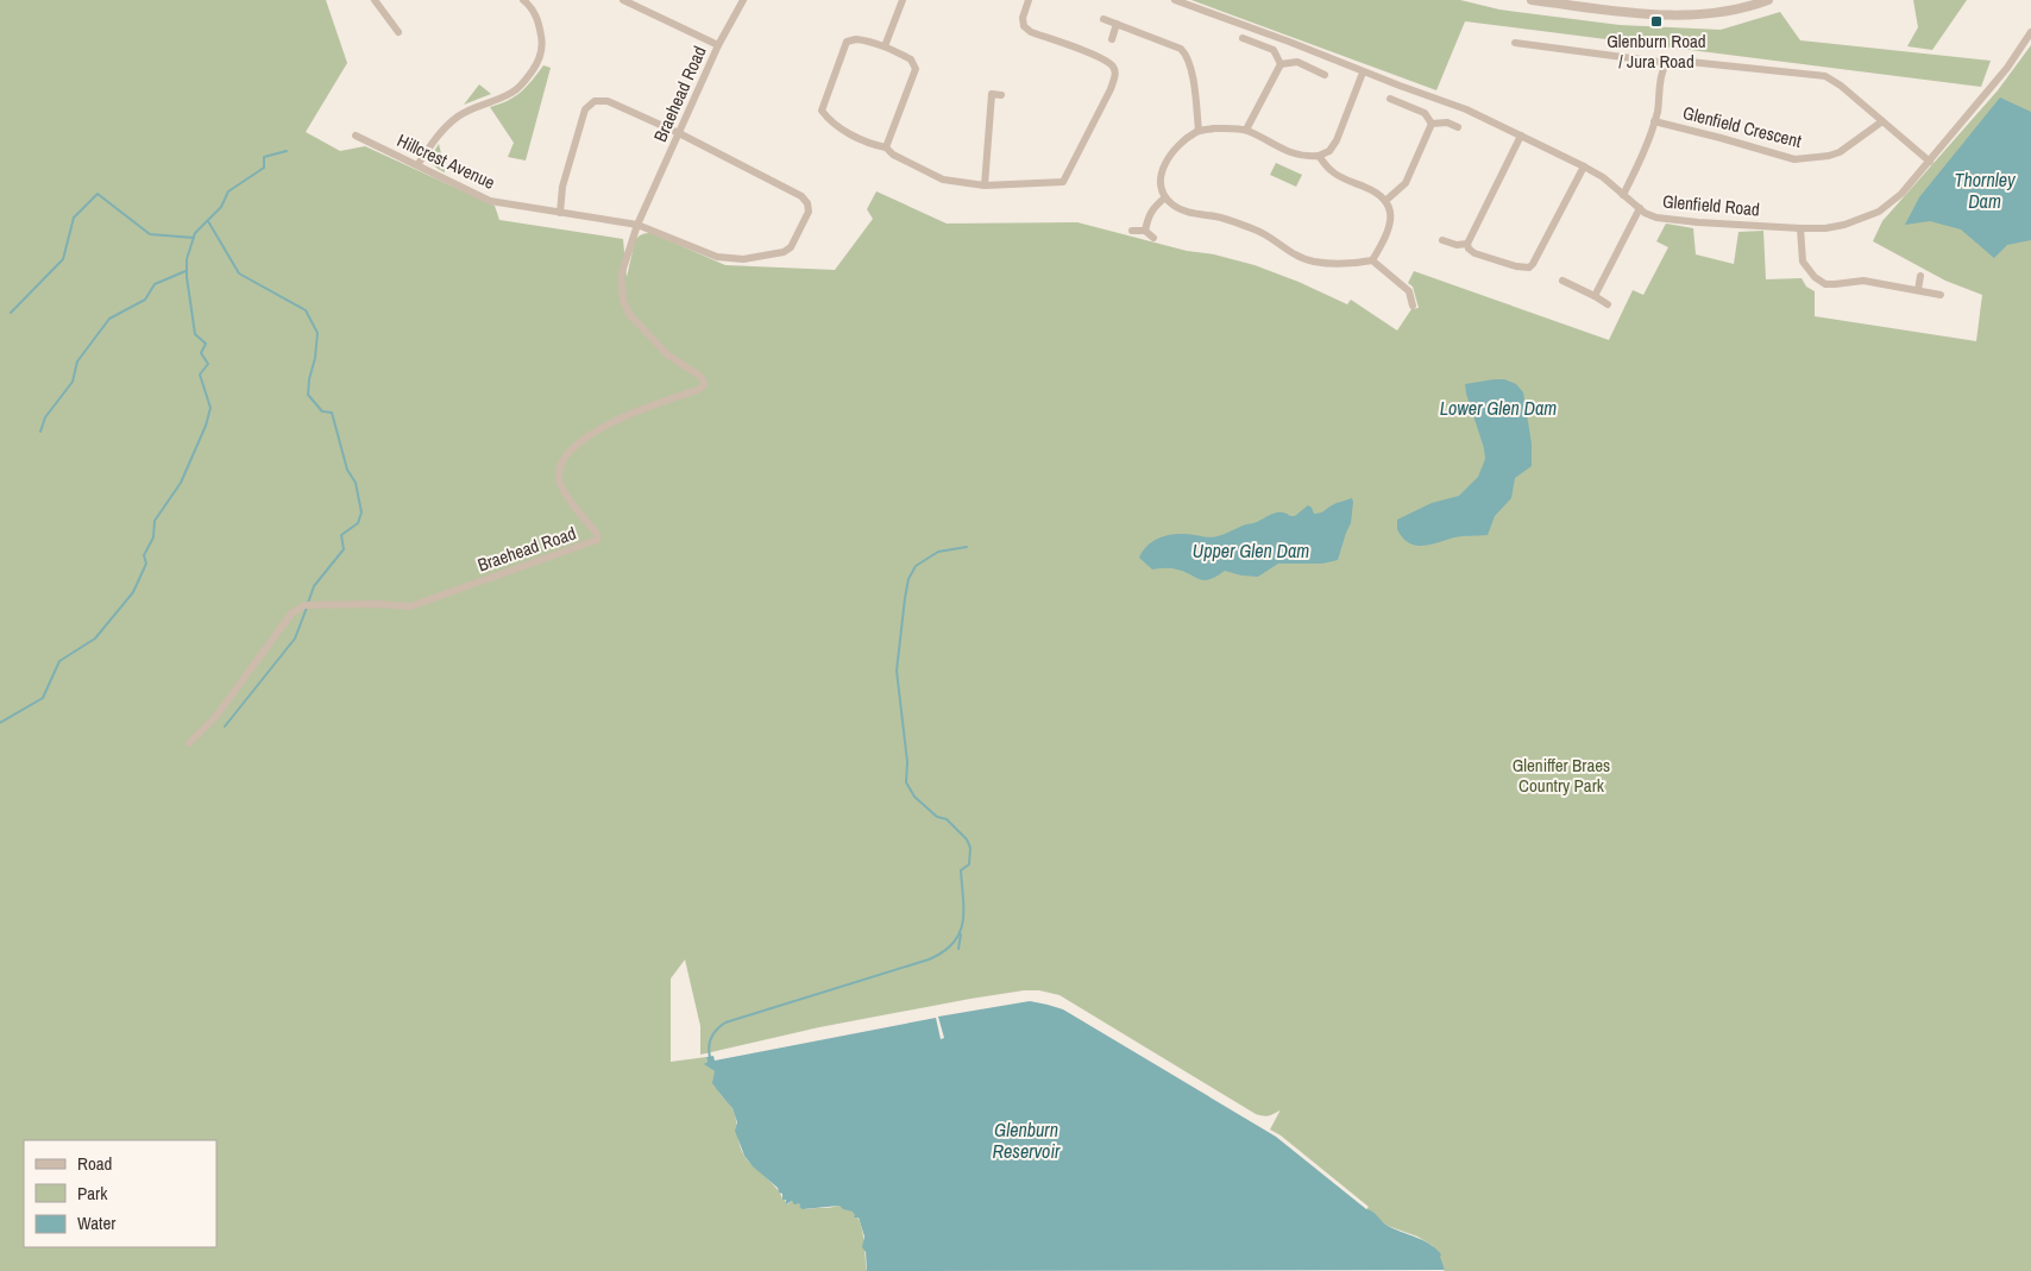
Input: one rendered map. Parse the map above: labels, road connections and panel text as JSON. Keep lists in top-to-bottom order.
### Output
{
  "streets": {
    "street": [
      "Braehead Road",
      "Glenfield Crescent",
      "Hillcrest Avenue",
      "Glenfield Road"
    ]
  },
  "crossings": [
    ["Braehead Road", "Hillcrest Avenue"],
    ["Glenfield Crescent", "Glenfield Road"]
  ],
  "water": [
    "Thornley Dam",
    "Lower Glen Dam",
    "Upper Glen Dam",
    "Glenburn Reservoir"
  ],
  "parks": ["Gleniffer Braes Country Park"],
  "places": {
    "transit": ["Glenburn Road / Jura Road"]
  },
  "legend": ["Road", "Park", "Water"]
}
